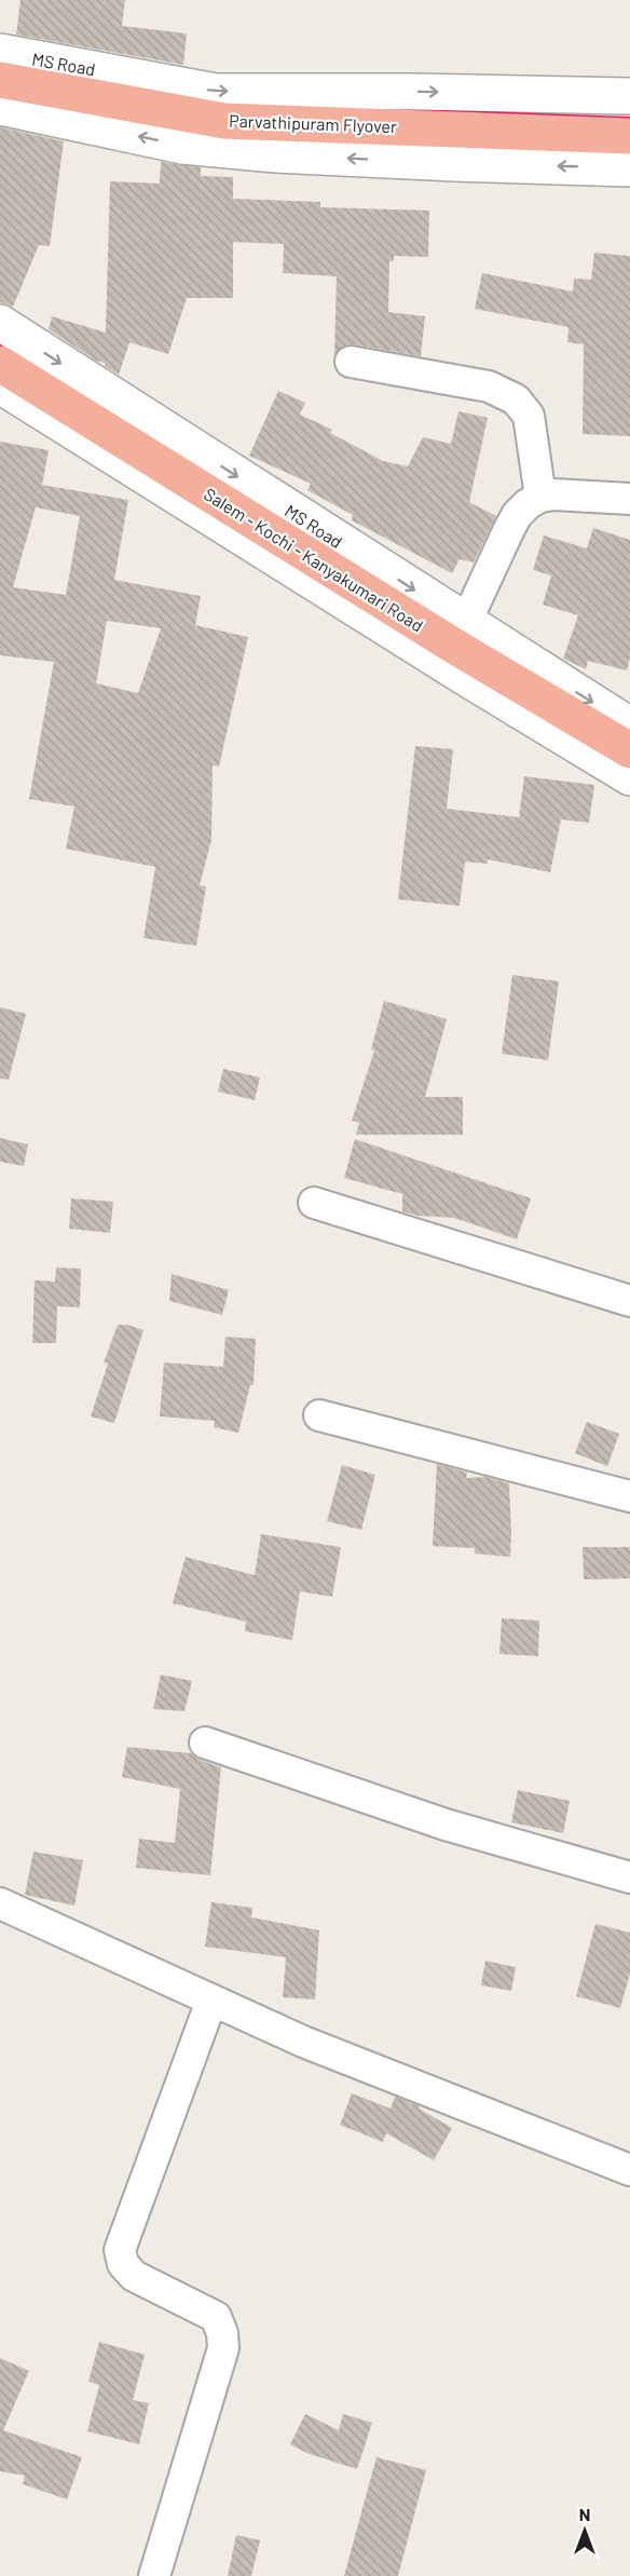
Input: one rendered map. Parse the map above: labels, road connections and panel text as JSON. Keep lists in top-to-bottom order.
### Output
{
  "streets": {
    "highway": ["Parvathipuram Flyover", "Salem - Kochi - Kanyakumari Road"],
    "street": ["MS Road"]
  },
  "north": "top"
}
